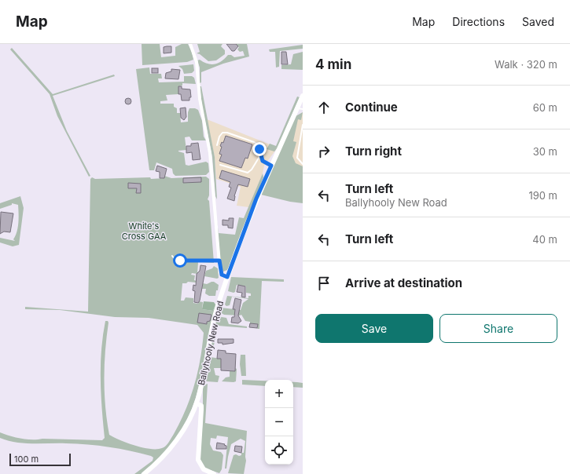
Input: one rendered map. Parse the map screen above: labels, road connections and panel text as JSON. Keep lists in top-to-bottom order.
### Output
{
  "streets": {
    "main road": ["Ballyhooly New Road"]
  },
  "parks": ["White's Cross GAA"],
  "scale_bar": "100 m",
  "page": {
    "header": "Map",
    "nav": ["Map", "Directions", "Saved"],
    "heading": ["4 min", "Walk · 320 m"],
    "list": [
      ["Continue", "60 m"],
      ["Turn right", "30 m"],
      ["Turn left", "Ballyhooly New Road", "190 m"],
      ["Turn left", "40 m"],
      "Arrive at destination"
    ],
    "buttons": ["Save", "Share"],
    "map_buttons": ["+", "−"],
    "scale": "100 m"
  }
}
